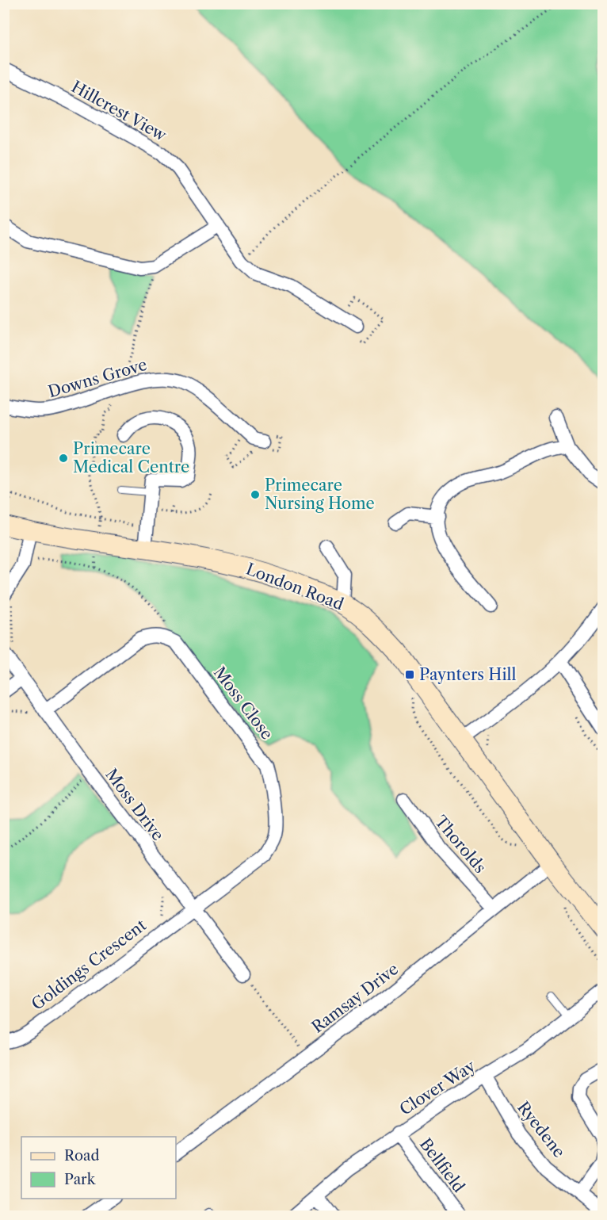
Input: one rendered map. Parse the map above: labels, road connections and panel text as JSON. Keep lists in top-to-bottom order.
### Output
{
  "streets": {
    "main road": ["London Road"],
    "street": [
      "Hillcrest View",
      "Downs Grove",
      "Moss Close",
      "Moss Drive",
      "Thorolds",
      "Goldings Crescent",
      "Ramsay Drive",
      "Clover Way",
      "Ryedene",
      "Bellfield"
    ]
  },
  "crossings": [
    ["London Road", "Ramsay Drive"],
    ["Moss Close", "Moss Drive"],
    ["Moss Close", "Goldings Crescent"],
    ["Moss Drive", "Goldings Crescent"],
    ["Thorolds", "Ramsay Drive"],
    ["Clover Way", "Ryedene"],
    ["Clover Way", "Bellfield"]
  ],
  "places": {
    "other": ["Primecare Medical Centre", "Primecare Nursing Home"],
    "transit": ["Paynters Hill"]
  },
  "legend": ["Road", "Park"]
}
